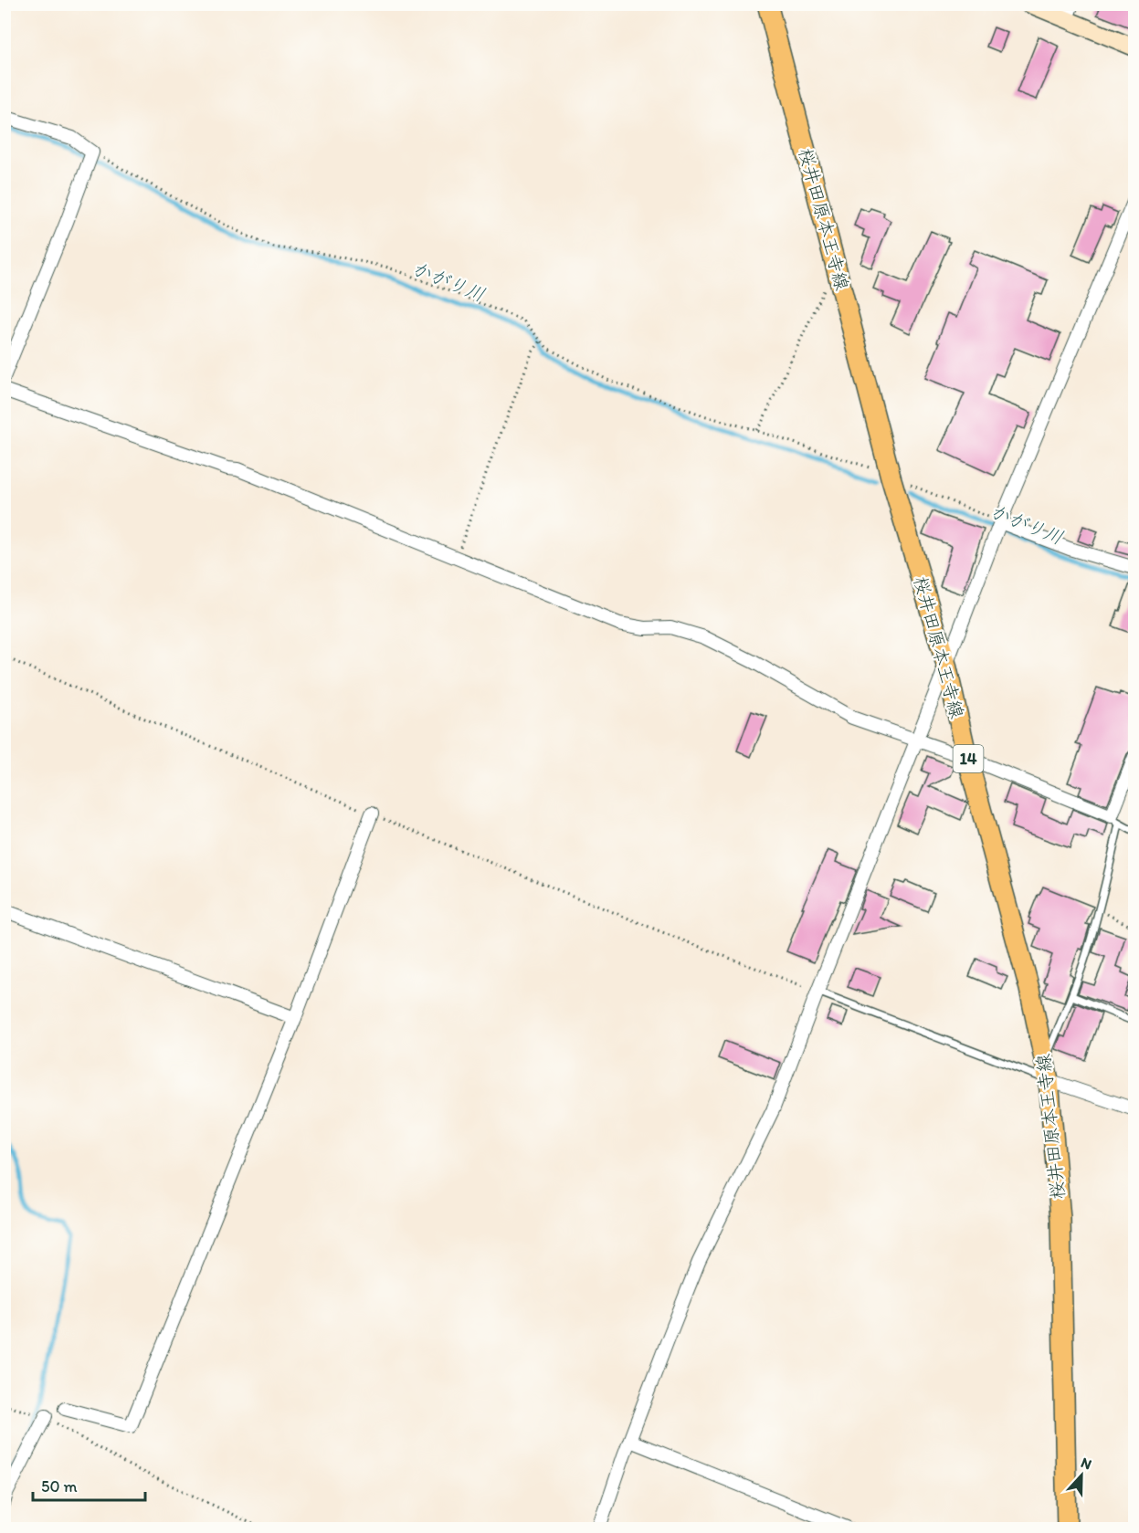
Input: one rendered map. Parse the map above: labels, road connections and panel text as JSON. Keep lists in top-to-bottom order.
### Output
{
  "streets": {
    "main road": ["桜井田原本王寺線", "14"]
  },
  "water": ["かがり川"],
  "scale_bar": "50 m",
  "north": "top"
}
